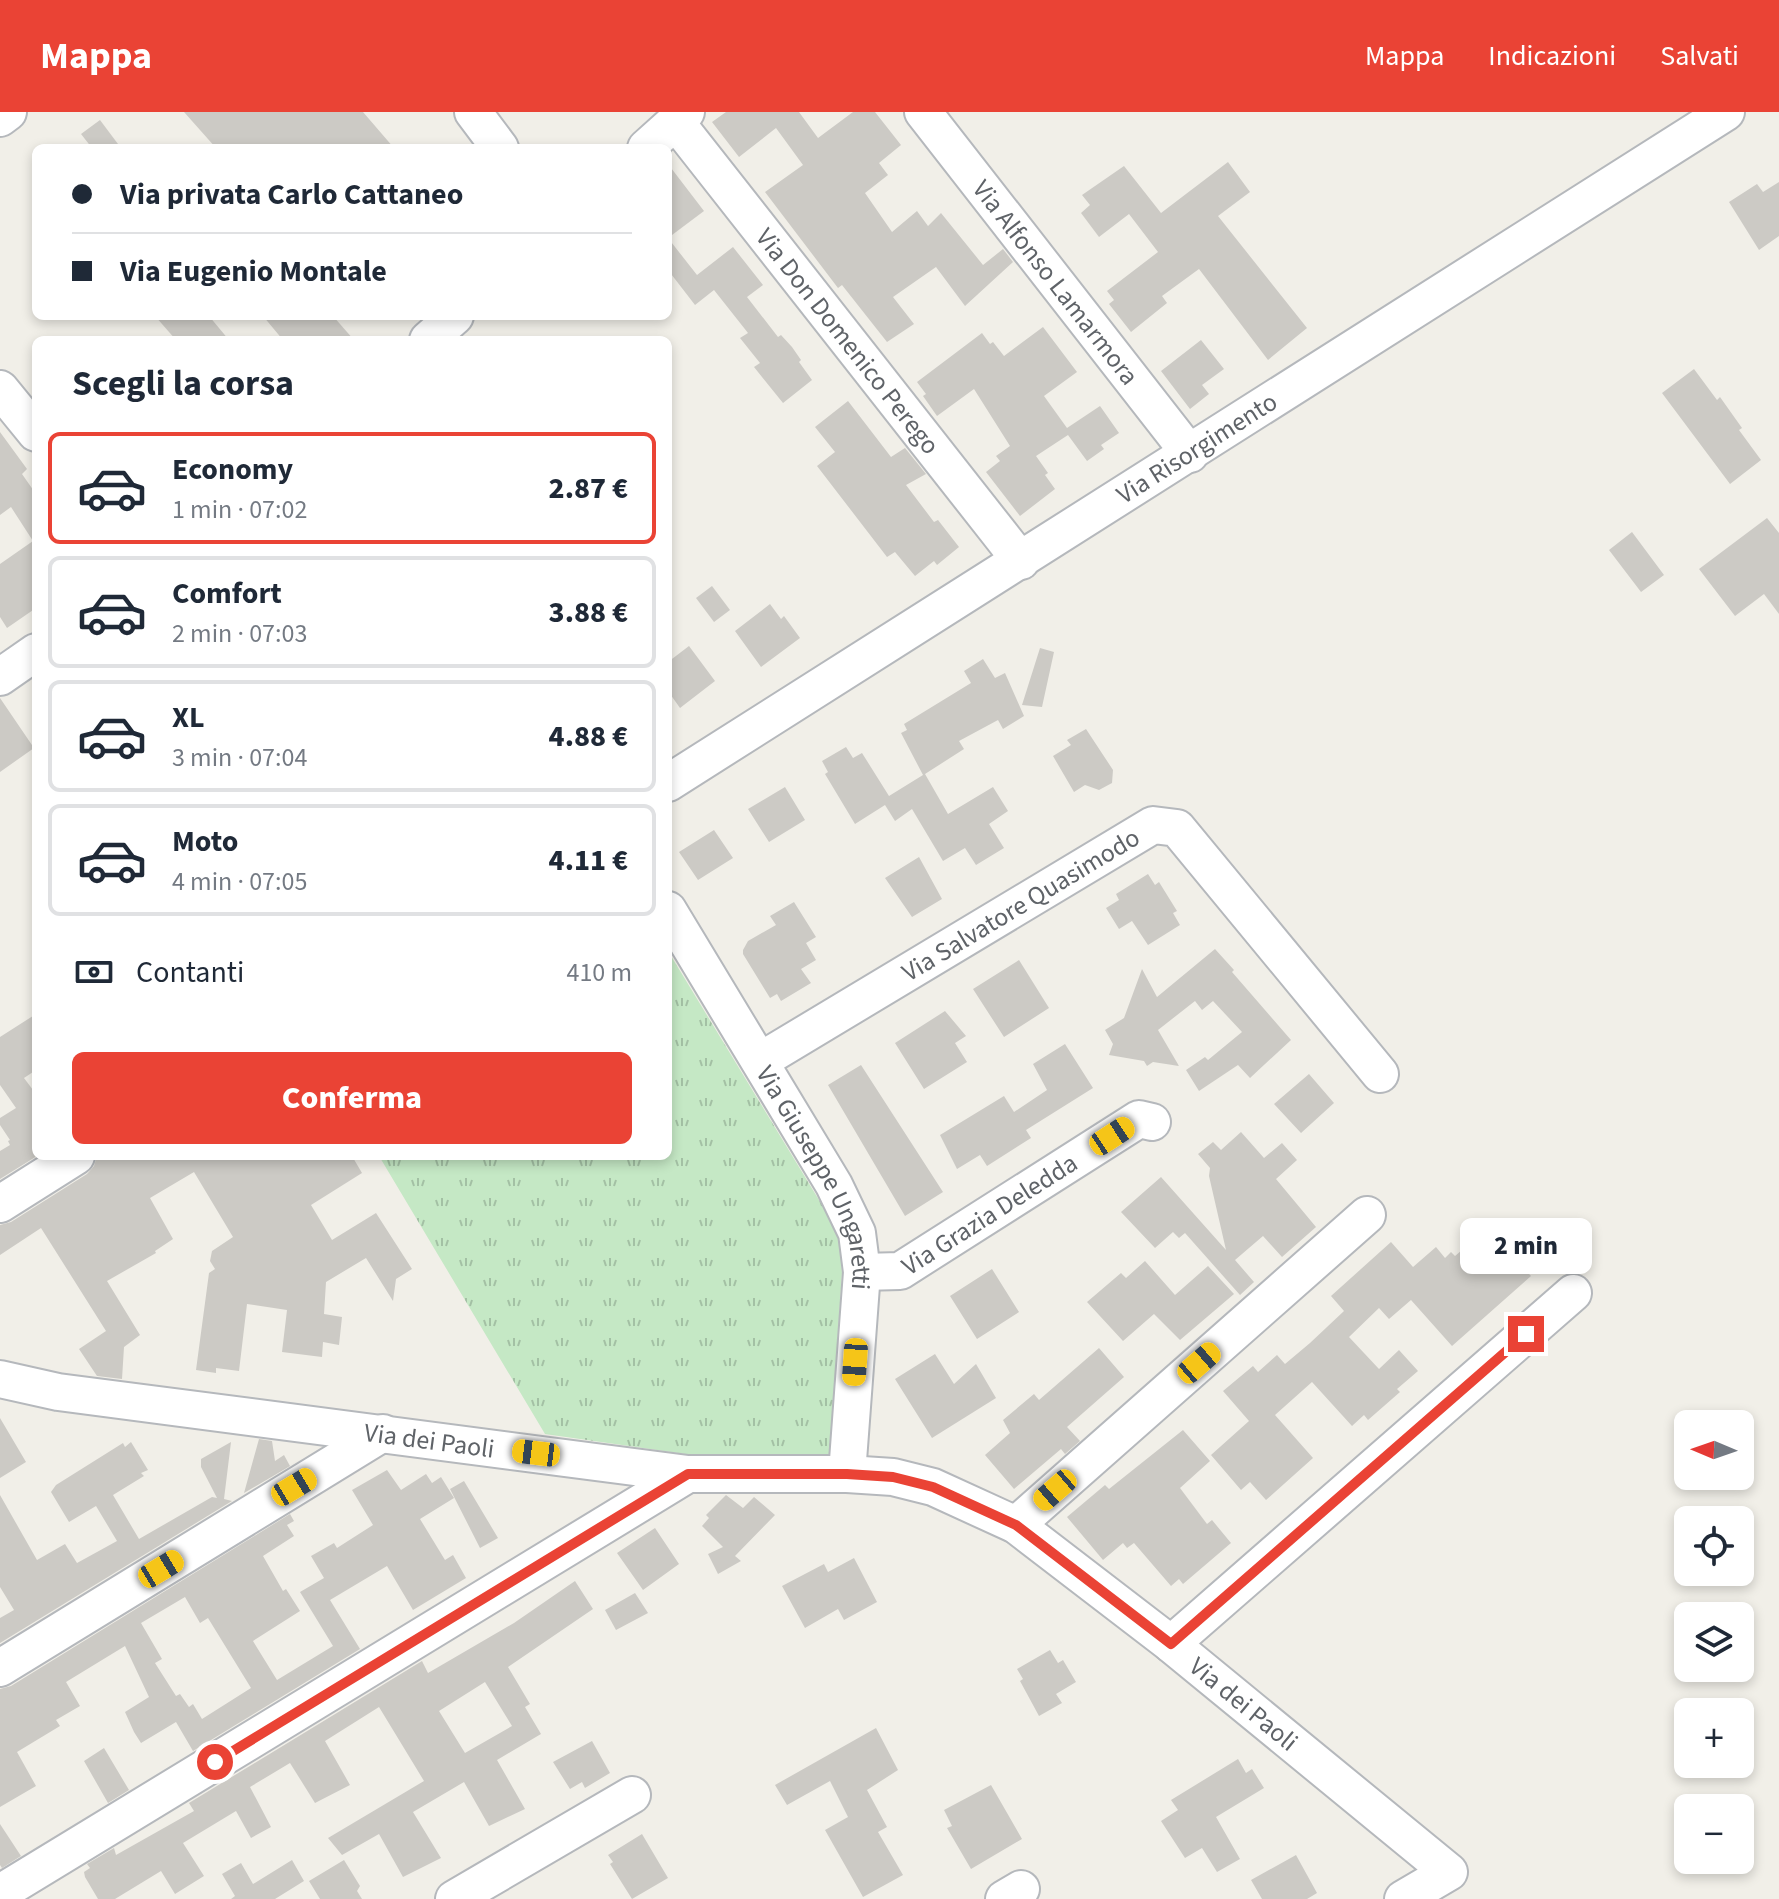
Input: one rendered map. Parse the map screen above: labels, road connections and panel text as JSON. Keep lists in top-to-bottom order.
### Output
{
  "streets": {
    "street": [
      "Via Alfonso Lamarmora",
      "Via Don Domenico Perego",
      "Via Risorgimento",
      "Via Salvatore Quasimodo",
      "Via Giuseppe Ungaretti",
      "Via Grazia Deledda",
      "Via dei Paoli"
    ]
  },
  "crossings": [
    ["Via Alfonso Lamarmora", "Via Risorgimento"],
    ["Via Don Domenico Perego", "Via Risorgimento"],
    ["Via Salvatore Quasimodo", "Via Giuseppe Ungaretti"],
    ["Via Giuseppe Ungaretti", "Via Grazia Deledda"],
    ["Via Giuseppe Ungaretti", "Via dei Paoli"]
  ],
  "north": "left",
  "page": {
    "header": "Mappa",
    "nav": ["Mappa", "Indicazioni", "Salvati"],
    "banner": ["Via privata Carlo Cattaneo", "Via Eugenio Montale"],
    "heading": "Scegli la corsa",
    "list": [
      {
        "name": "Economy",
        "note": "1 min · 07:02",
        "value": "2.87 €"
      },
      {
        "name": "Comfort",
        "note": "2 min · 07:03",
        "value": "3.88 €"
      },
      {
        "name": "XL",
        "note": "3 min · 07:04",
        "value": "4.88 €"
      },
      {
        "name": "Moto",
        "note": "4 min · 07:05",
        "value": "4.11 €"
      }
    ],
    "pay": ["Contanti", "410 m"],
    "buttons": "Conferma",
    "bubble": "2 min",
    "map_buttons": ["+", "−"]
  }
}
